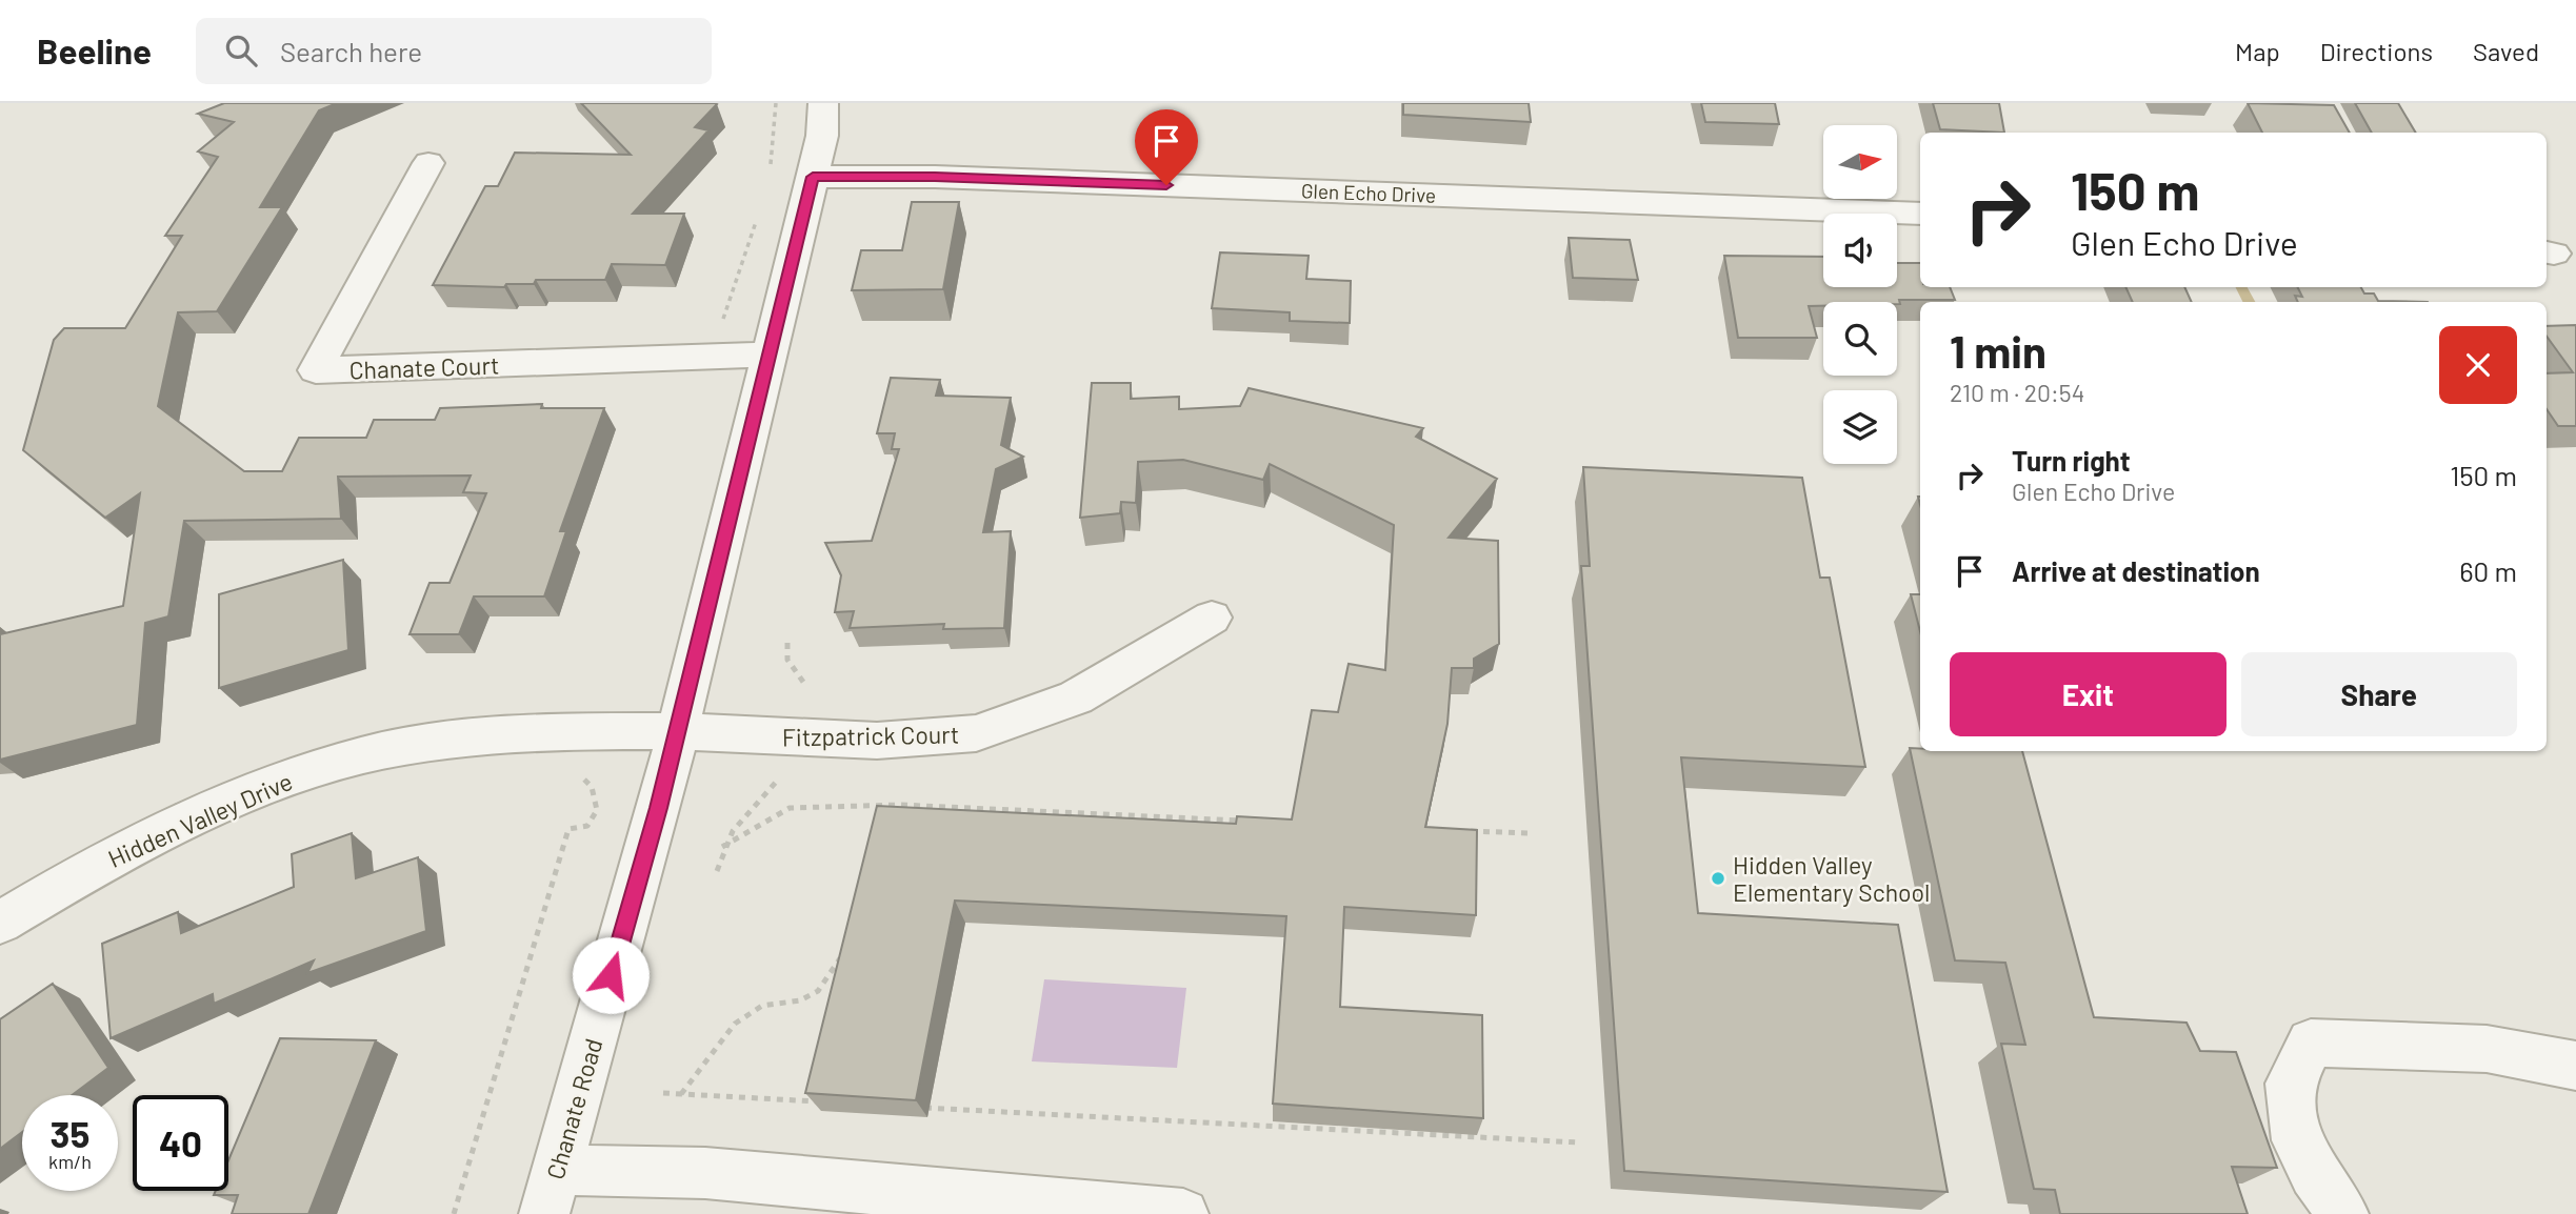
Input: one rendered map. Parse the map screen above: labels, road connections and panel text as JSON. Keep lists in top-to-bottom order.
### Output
{
  "streets": {
    "street": [
      "Glen Echo Drive",
      "Chanate Court",
      "Fitzpatrick Court",
      "Hidden Valley Drive",
      "Chanate Road"
    ]
  },
  "crossings": [
    ["Glen Echo Drive", "Chanate Road"],
    ["Chanate Court", "Chanate Road"],
    ["Fitzpatrick Court", "Hidden Valley Drive"],
    ["Fitzpatrick Court", "Chanate Road"],
    ["Hidden Valley Drive", "Chanate Road"]
  ],
  "places": ["Hidden Valley Elementary School"],
  "north": "right",
  "page": {
    "header": "Beeline",
    "search": "Search here",
    "nav": ["Map", "Directions", "Saved"],
    "turn": ["150 m", "Glen Echo Drive"],
    "heading": ["1 min", "210 m · 20:54"],
    "list": [
      {
        "name": "Turn right",
        "note": "Glen Echo Drive",
        "value": "150 m"
      },
      {
        "name": "Arrive at destination",
        "value": "60 m"
      }
    ],
    "buttons": ["Exit", "Share"],
    "speed": "35 km/h",
    "limit": "40"
  }
}
